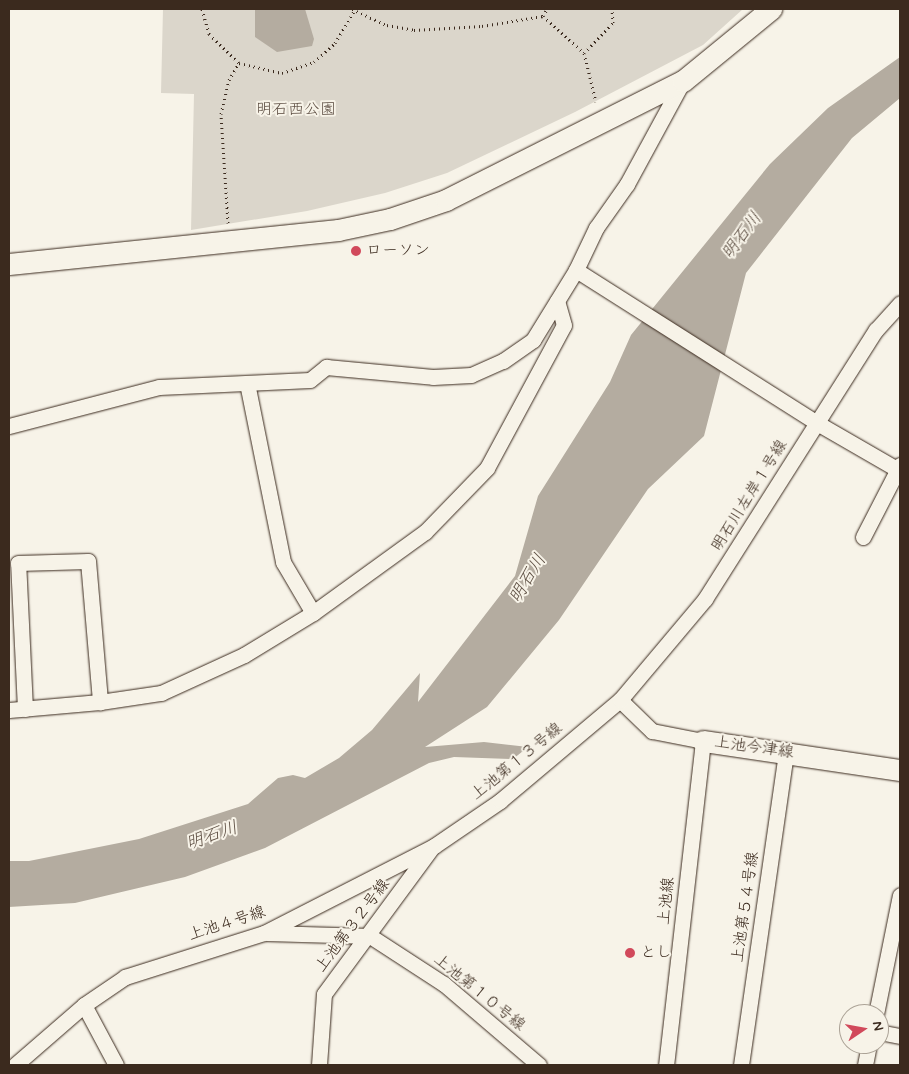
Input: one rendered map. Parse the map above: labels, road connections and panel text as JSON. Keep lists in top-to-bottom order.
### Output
{
  "streets": {
    "street": [
      "明石川左岸１号線",
      "上池今津線",
      "上池第１３号線",
      "上池線",
      "上池第５４号線",
      "上池４号線",
      "上池第３２号線",
      "上池第１０号線"
    ]
  },
  "crossings": [
    ["明石川左岸１号線", "上池今津線"],
    ["明石川左岸１号線", "上池第１３号線"],
    ["上池今津線", "上池第１３号線"],
    ["上池今津線", "上池線"],
    ["上池今津線", "上池第５４号線"],
    ["上池第１３号線", "上池４号線"],
    ["上池第１３号線", "上池第３２号線"],
    ["上池４号線", "上池第３２号線"],
    ["上池第３２号線", "上池第１０号線"]
  ],
  "water": ["明石川"],
  "parks": ["明石西公園"],
  "places": ["ローソン", "とし"],
  "north": "right"
}
